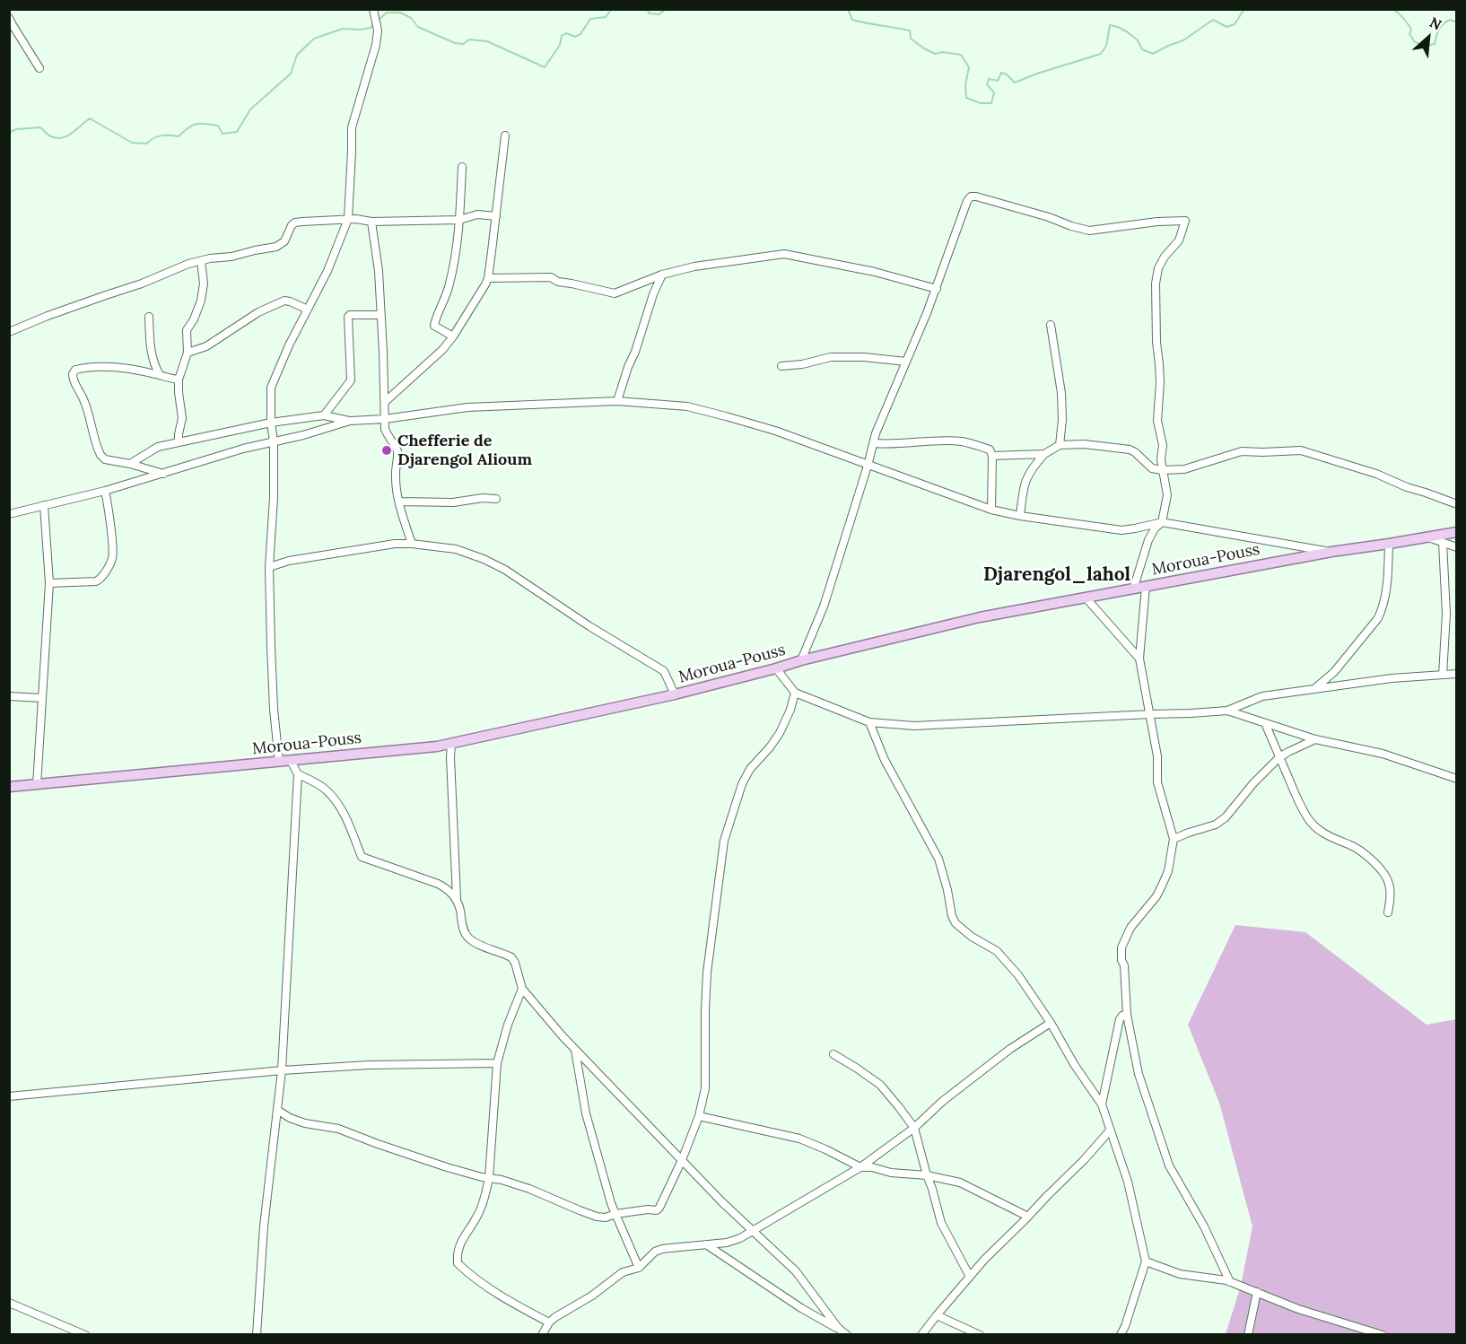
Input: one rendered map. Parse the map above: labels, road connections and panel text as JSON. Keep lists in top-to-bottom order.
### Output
{
  "streets": {
    "main road": ["Moroua-Pouss"]
  },
  "districts": ["Djarengol_lahol"],
  "places": ["Chefferie de Djarengol Alioum"],
  "north": "top right"
}
